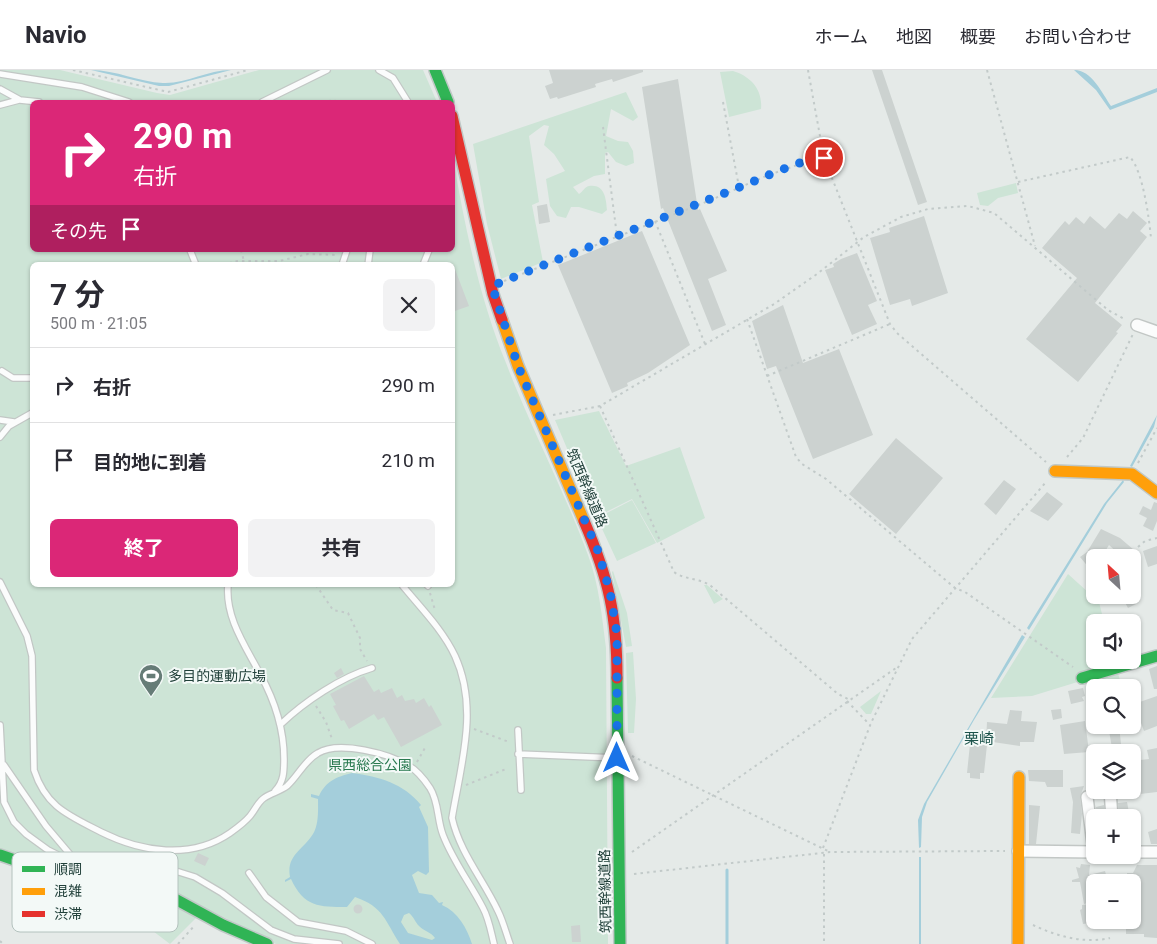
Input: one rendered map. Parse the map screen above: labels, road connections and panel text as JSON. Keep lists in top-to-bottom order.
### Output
{
  "streets": {
    "street": ["筑西幹線道路"]
  },
  "districts": ["栗崎"],
  "parks": ["県西総合公園"],
  "places": {
    "sports": ["多目的運動広場"]
  },
  "legend": ["順調", "混雑", "渋滞"],
  "north": "top left",
  "page": {
    "header": "Navio",
    "nav": [
      "ホーム",
      "地図",
      "概要",
      "お問い合わせ"
    ],
    "turn": ["290 m", "右折"],
    "then": "その先",
    "heading": ["7 分", "500 m · 21:05"],
    "list": [
      {
        "name": "右折",
        "value": "290 m"
      },
      {
        "name": "目的地に到着",
        "value": "210 m"
      }
    ],
    "buttons": ["終了", "共有"],
    "map_buttons": ["+", "−"]
  }
}
